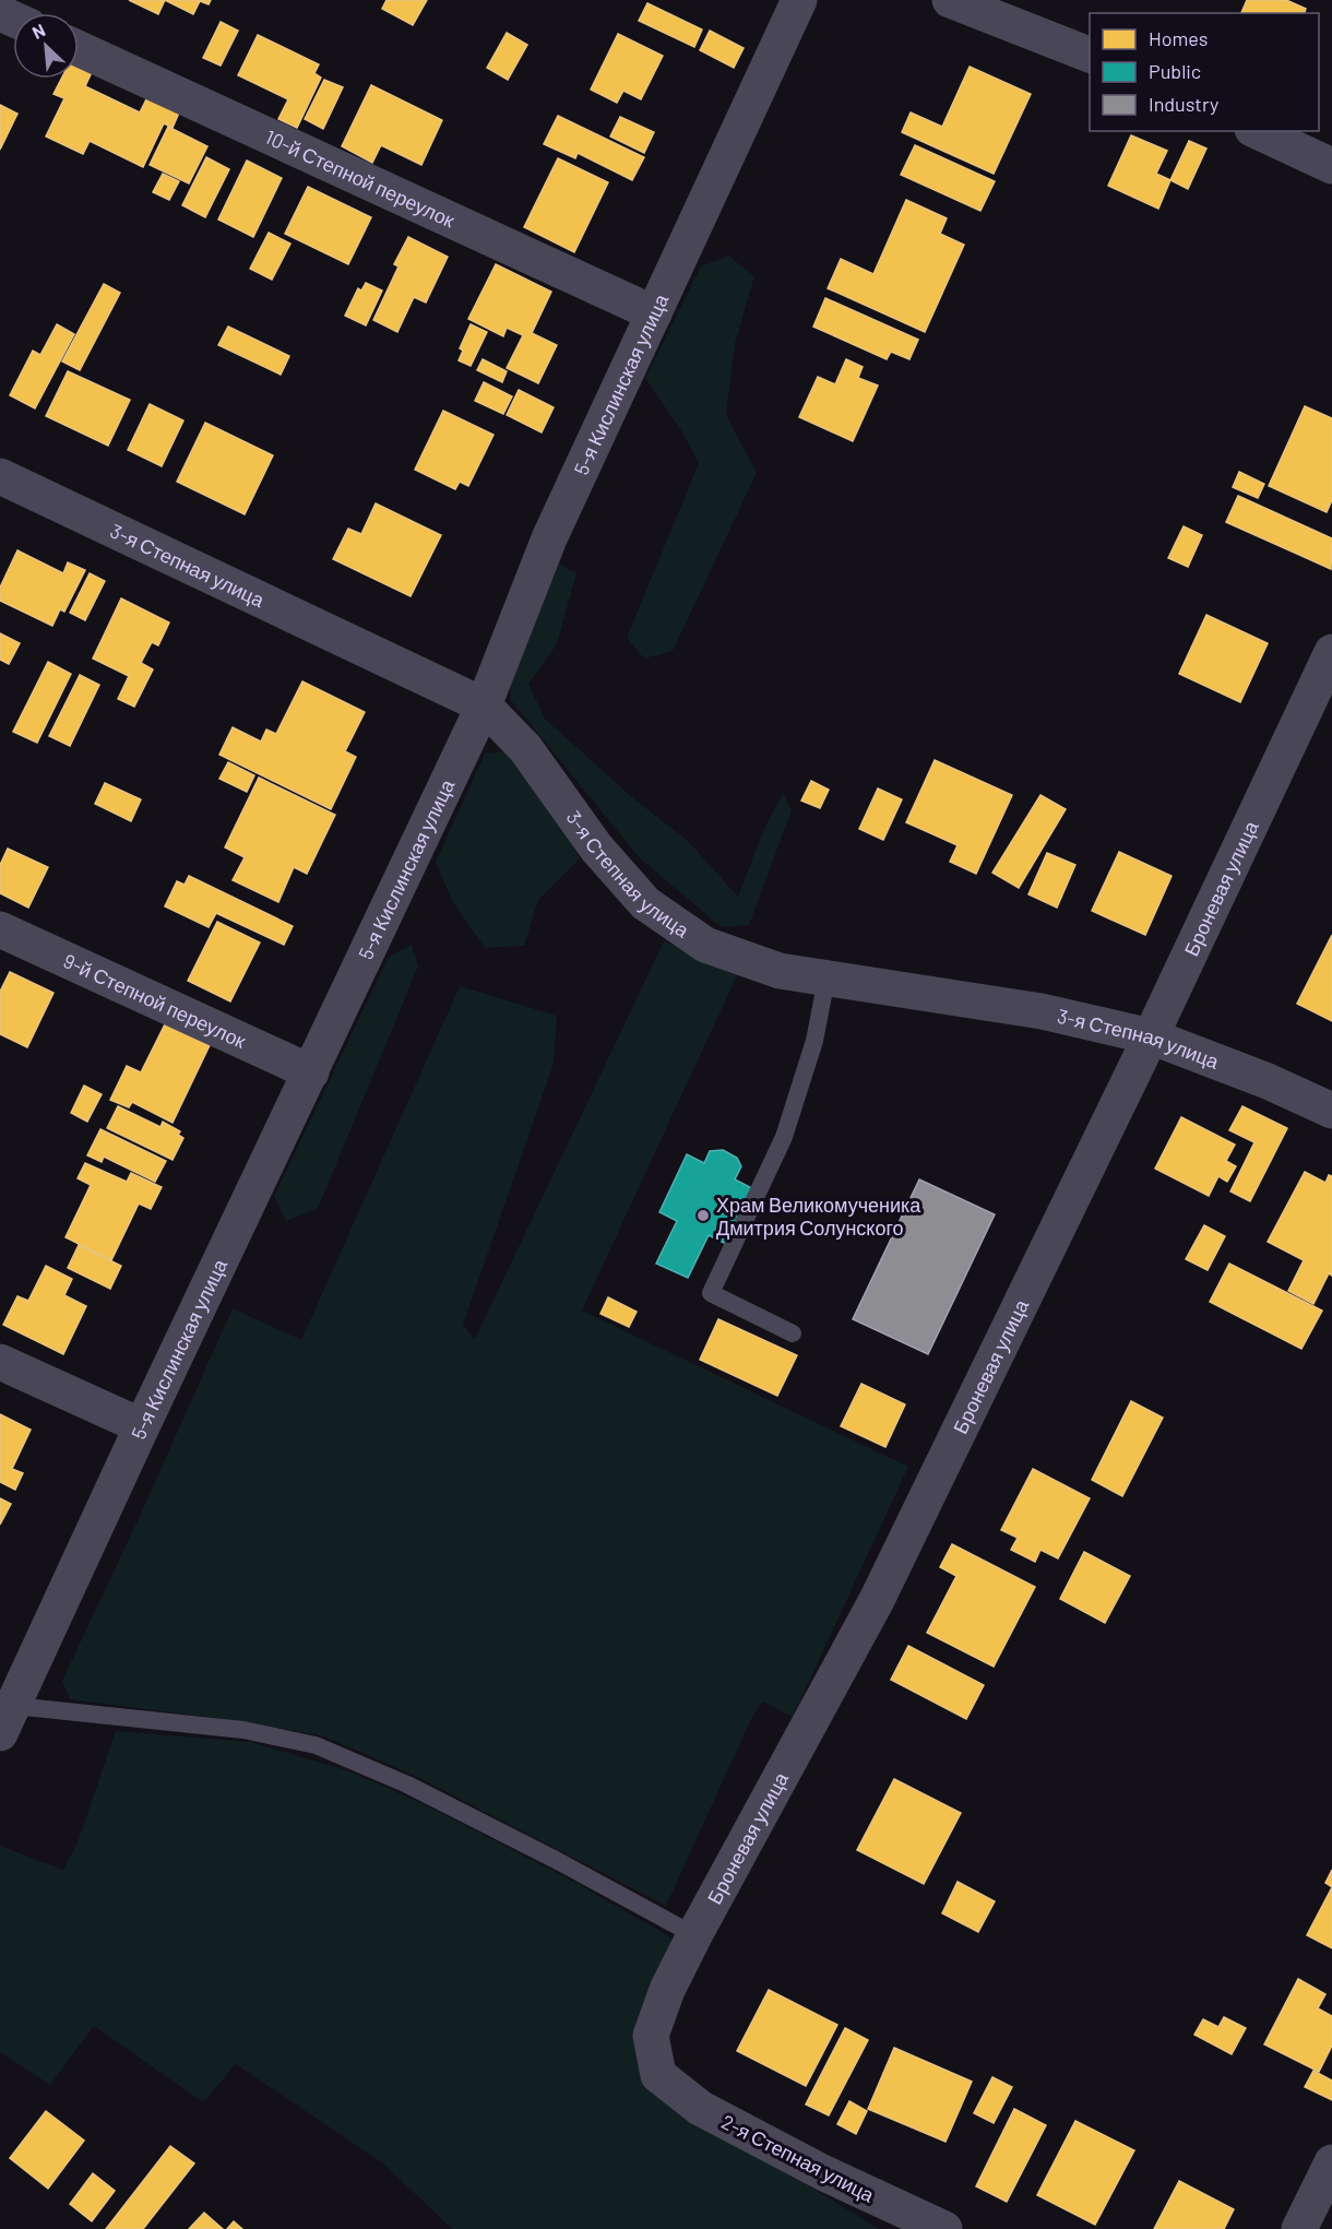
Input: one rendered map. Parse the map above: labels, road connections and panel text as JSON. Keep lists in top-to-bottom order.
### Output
{
  "streets": {
    "street": [
      "10-й Степной переулок",
      "5-я Кислинская улица",
      "3-я Степная улица",
      "Броневая улица",
      "9-й Степной переулок",
      "2-я Степная улица"
    ]
  },
  "crossings": [
    ["10-й Степной переулок", "5-я Кислинская улица"],
    ["5-я Кислинская улица", "3-я Степная улица"],
    ["5-я Кислинская улица", "9-й Степной переулок"],
    ["3-я Степная улица", "Броневая улица"],
    ["Броневая улица", "2-я Степная улица"]
  ],
  "places": ["Храм Великомученика Дмитрия Солунского"],
  "legend": ["Homes", "Public", "Industry"],
  "north": "top left"
}
